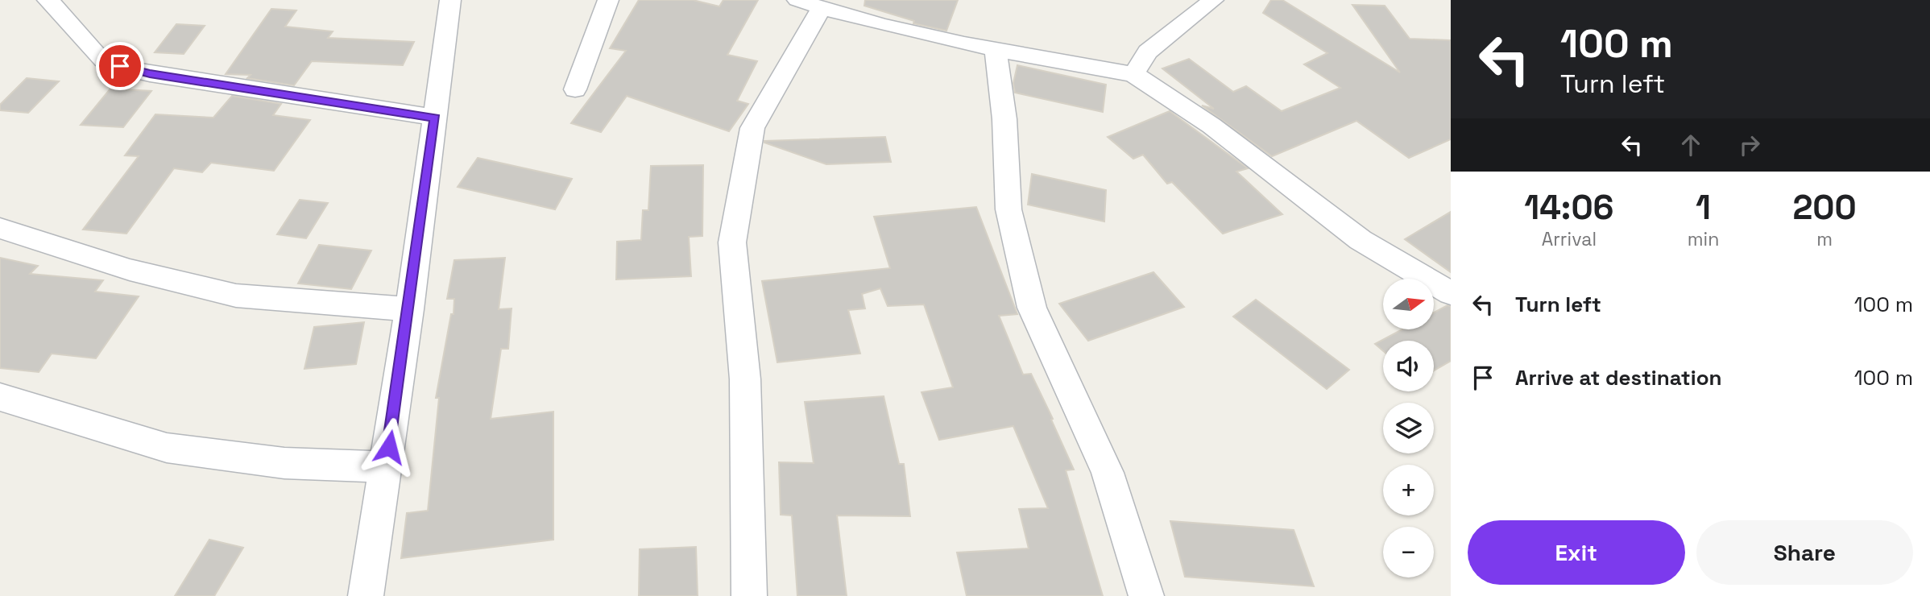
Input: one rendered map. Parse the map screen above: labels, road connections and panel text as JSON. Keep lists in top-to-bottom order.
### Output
{
  "north": "right",
  "page": {
    "turn": ["100 m", "Turn left"],
    "eta": [
      "14:06",
      "Arrival",
      "1",
      "min",
      "200",
      "m"
    ],
    "list": [
      {
        "name": "Turn left",
        "value": "100 m"
      },
      {
        "name": "Arrive at destination",
        "value": "100 m"
      }
    ],
    "map_buttons": ["+", "−"],
    "buttons": ["Exit", "Share"]
  }
}
